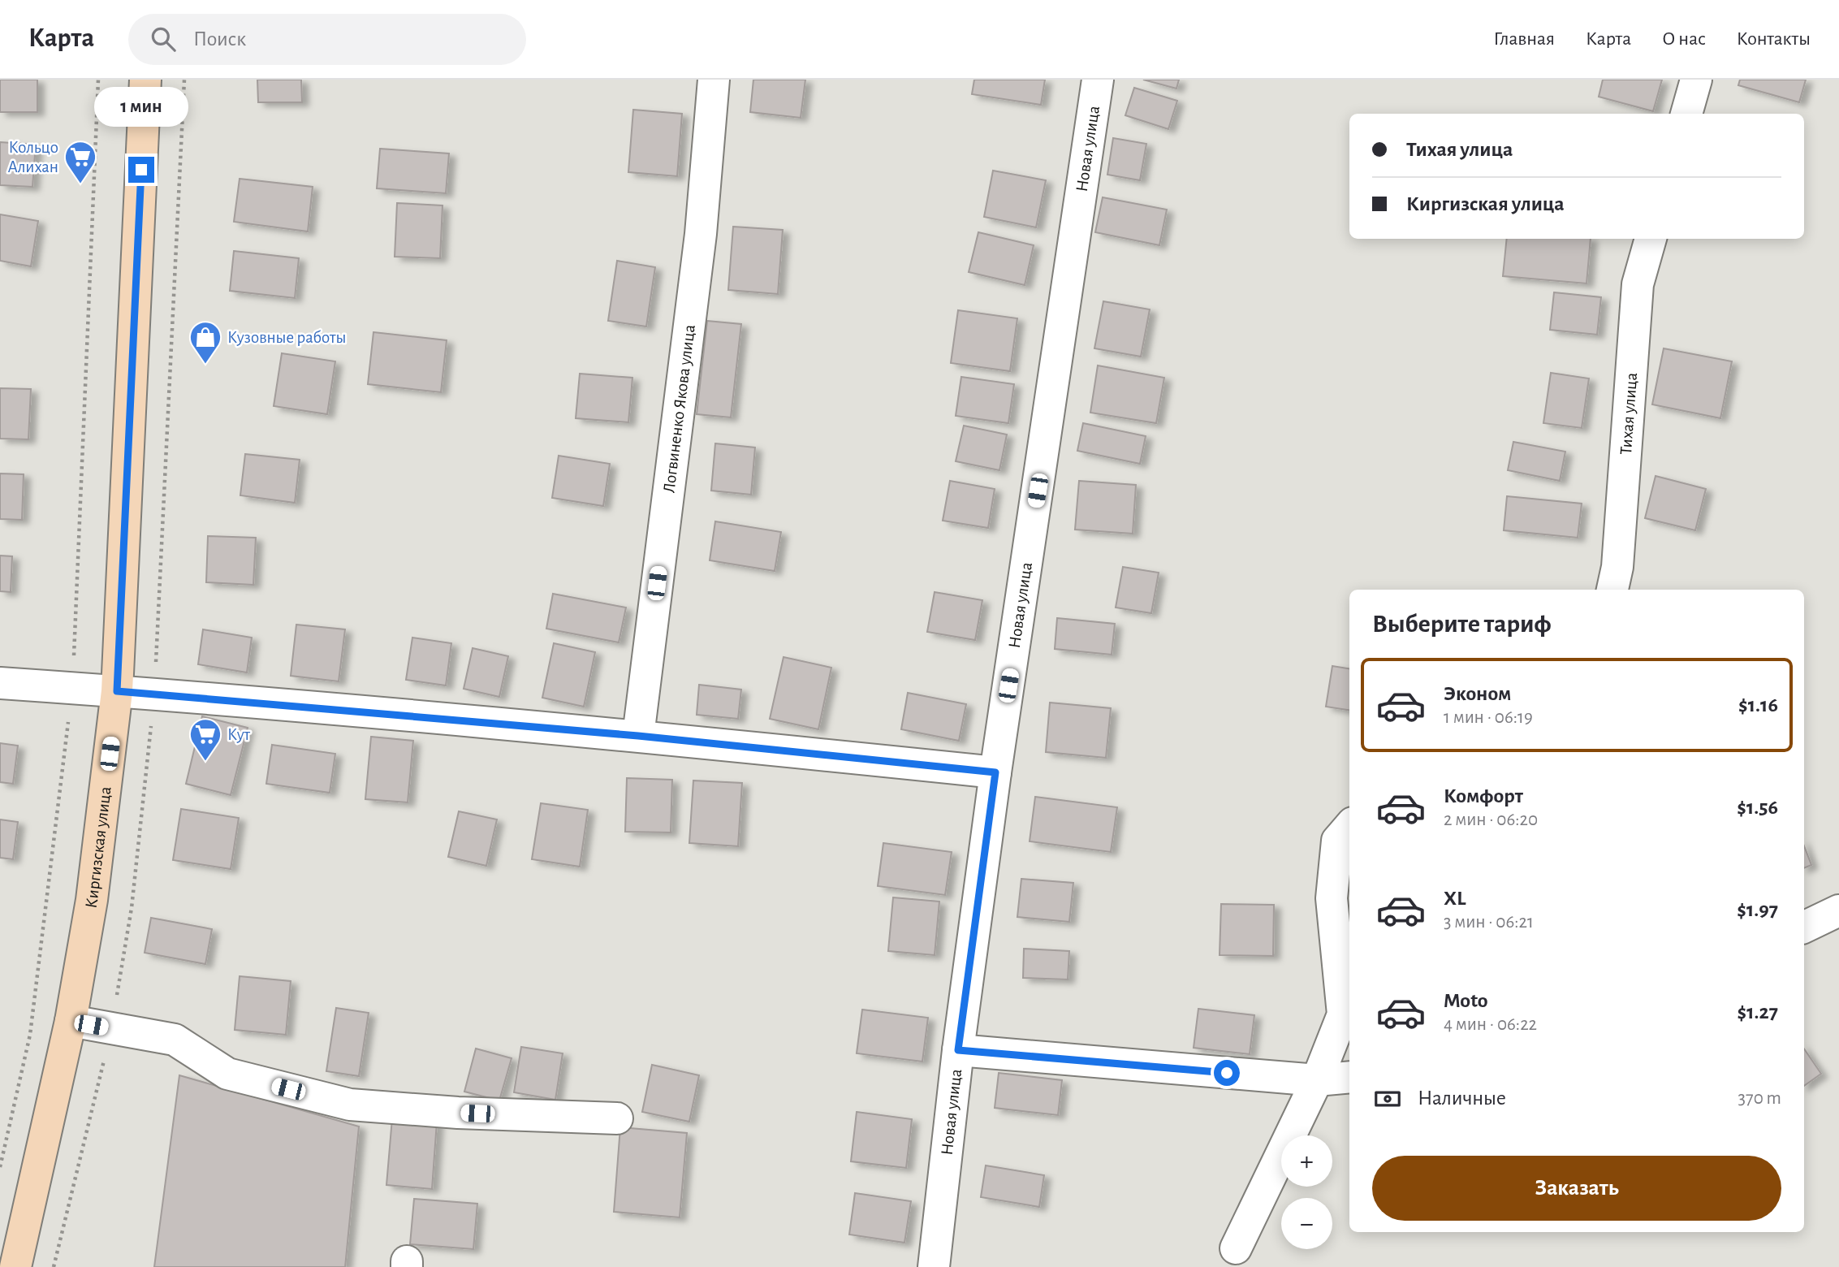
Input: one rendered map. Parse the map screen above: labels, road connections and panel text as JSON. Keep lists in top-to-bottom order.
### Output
{
  "streets": {
    "main road": ["Киргизская улица"],
    "street": ["Новая улица", "Логвиненко Якова улица", "Тихая улица"]
  },
  "places": {
    "supermarket": ["Кольцо Алихан", "Кут"],
    "shop": ["Кузовные работы"]
  },
  "page": {
    "header": "Карта",
    "search": "Поиск",
    "nav": [
      "Главная",
      "Карта",
      "О нас",
      "Контакты"
    ],
    "bubble": "1 мин",
    "banner": ["Тихая улица", "Киргизская улица"],
    "heading": "Выберите тариф",
    "list": [
      {
        "name": "Эконом",
        "note": "1 мин · 06:19",
        "value": "$1.16"
      },
      {
        "name": "Комфорт",
        "note": "2 мин · 06:20",
        "value": "$1.56"
      },
      {
        "name": "XL",
        "note": "3 мин · 06:21",
        "value": "$1.97"
      },
      {
        "name": "Moto",
        "note": "4 мин · 06:22",
        "value": "$1.27"
      }
    ],
    "pay": ["Наличные", "370 m"],
    "map_buttons": ["+", "−"],
    "buttons": "Заказать"
  }
}
